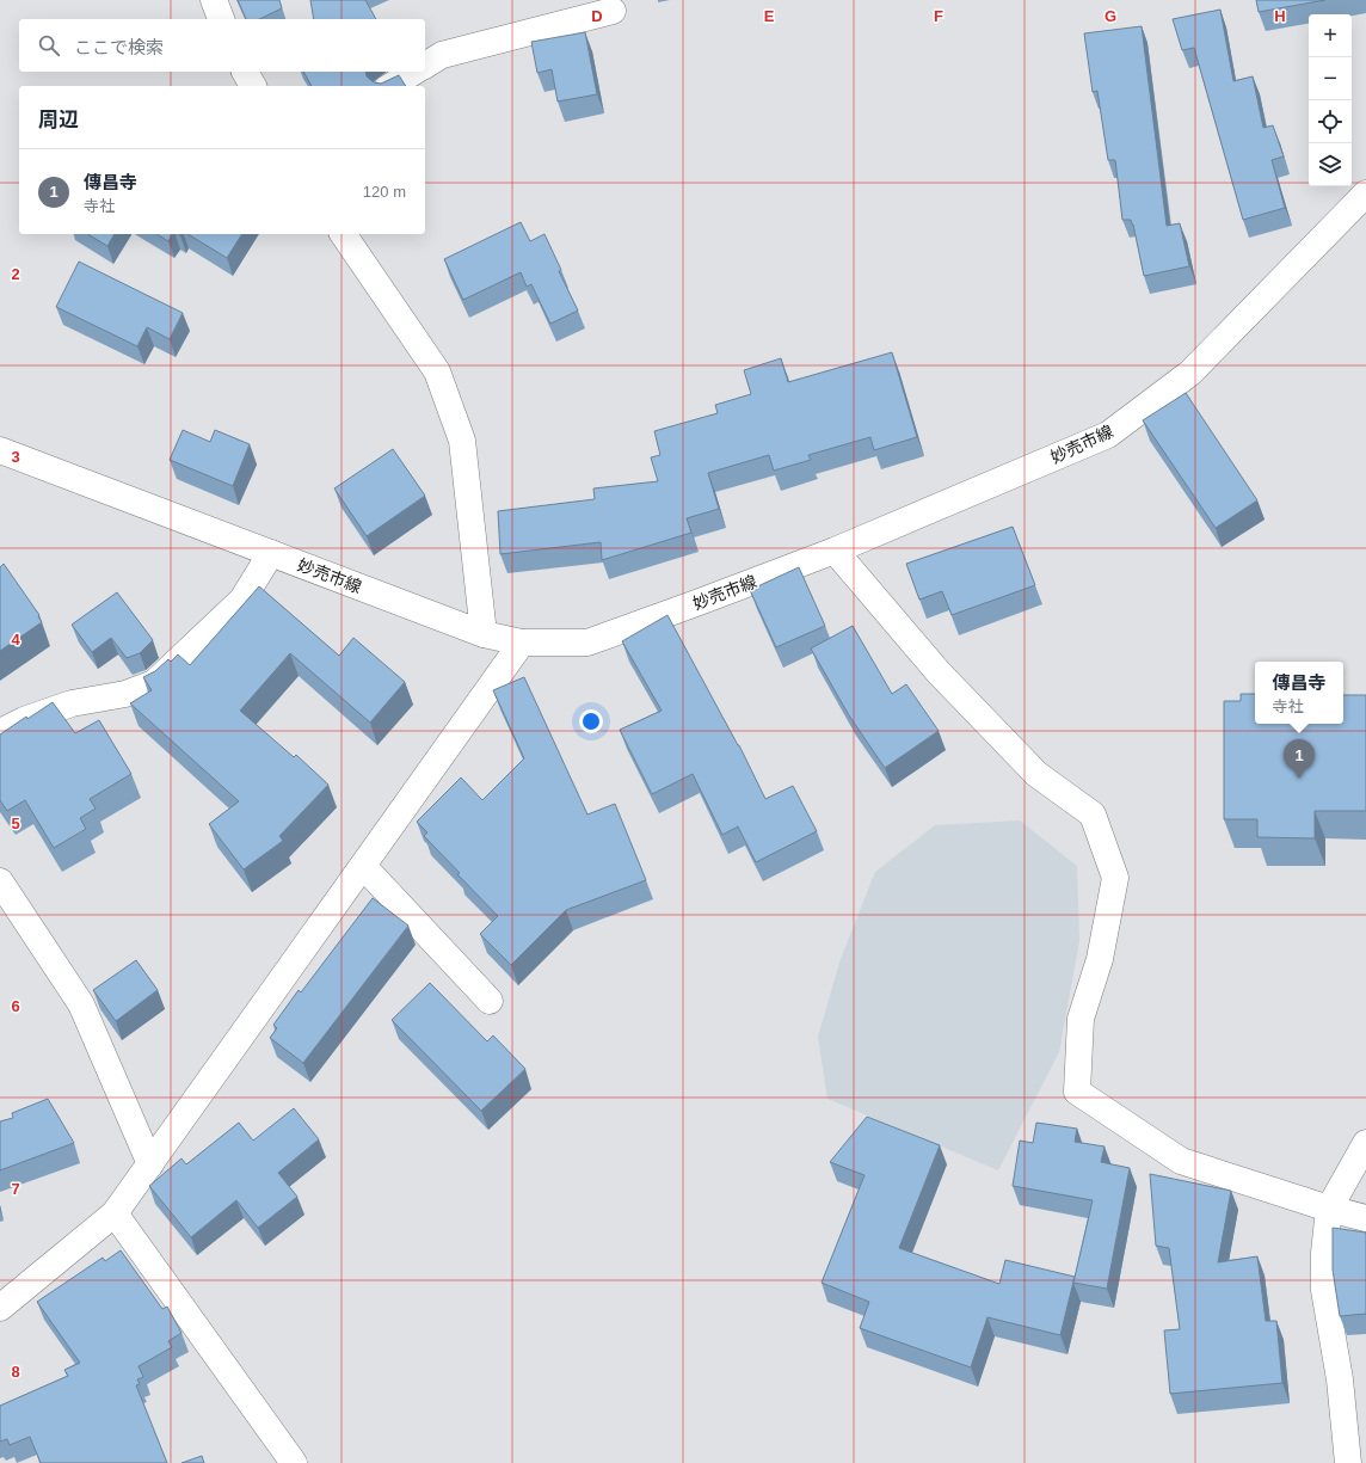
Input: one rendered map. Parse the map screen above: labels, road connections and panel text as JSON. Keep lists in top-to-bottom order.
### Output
{
  "streets": {
    "street": ["妙売市線"]
  },
  "page": {
    "map_buttons": ["+", "−"],
    "search": "ここで検索",
    "heading": "周辺",
    "list": [
      {
        "mark": "1",
        "name": "傳昌寺",
        "note": "寺社",
        "value": "120 m"
      }
    ],
    "popup": ["傳昌寺", "寺社"],
    "pins": "1"
  },
  "grid": {
    "columns": [
      "D",
      "E",
      "F",
      "G",
      "H"
    ],
    "rows": [
      "2",
      "3",
      "4",
      "5",
      "6",
      "7",
      "8"
    ]
  }
}
